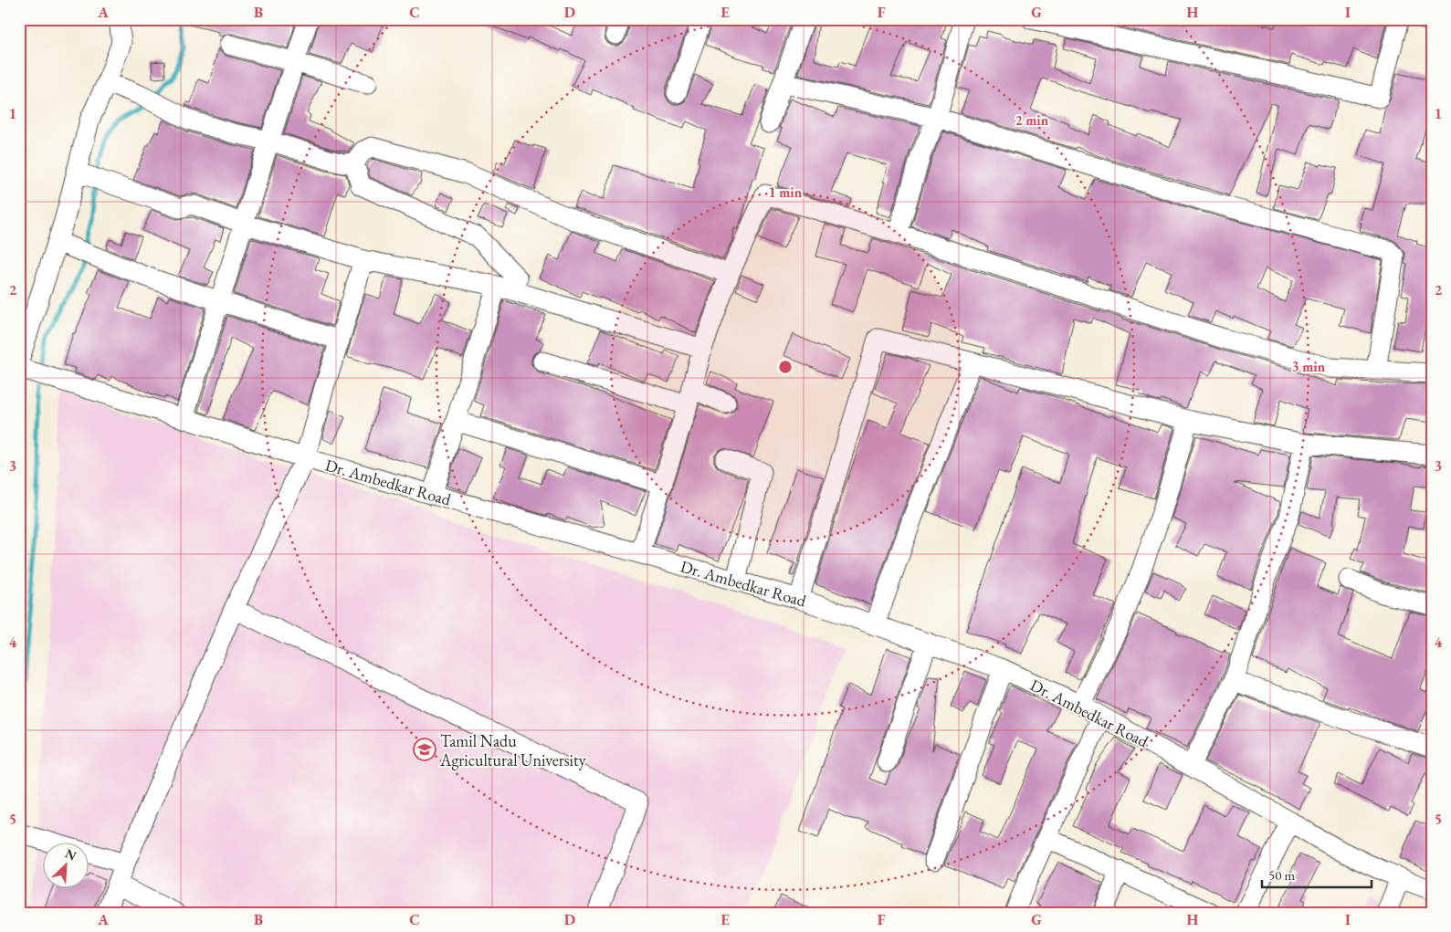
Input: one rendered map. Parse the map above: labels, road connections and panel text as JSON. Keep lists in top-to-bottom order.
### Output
{
  "streets": {
    "street": ["Dr. Ambedkar Road"]
  },
  "places": {
    "school or university": ["Tamil Nadu Agricultural University"]
  },
  "scale_bar": "50 m",
  "north": "top right",
  "grid": {
    "columns": [
      "A",
      "B",
      "C",
      "D",
      "E",
      "F",
      "G",
      "H",
      "I"
    ],
    "rows": [
      "1",
      "2",
      "3",
      "4",
      "5"
    ]
  },
  "rings": ["2 min", "1 min", "3 min"]
}
